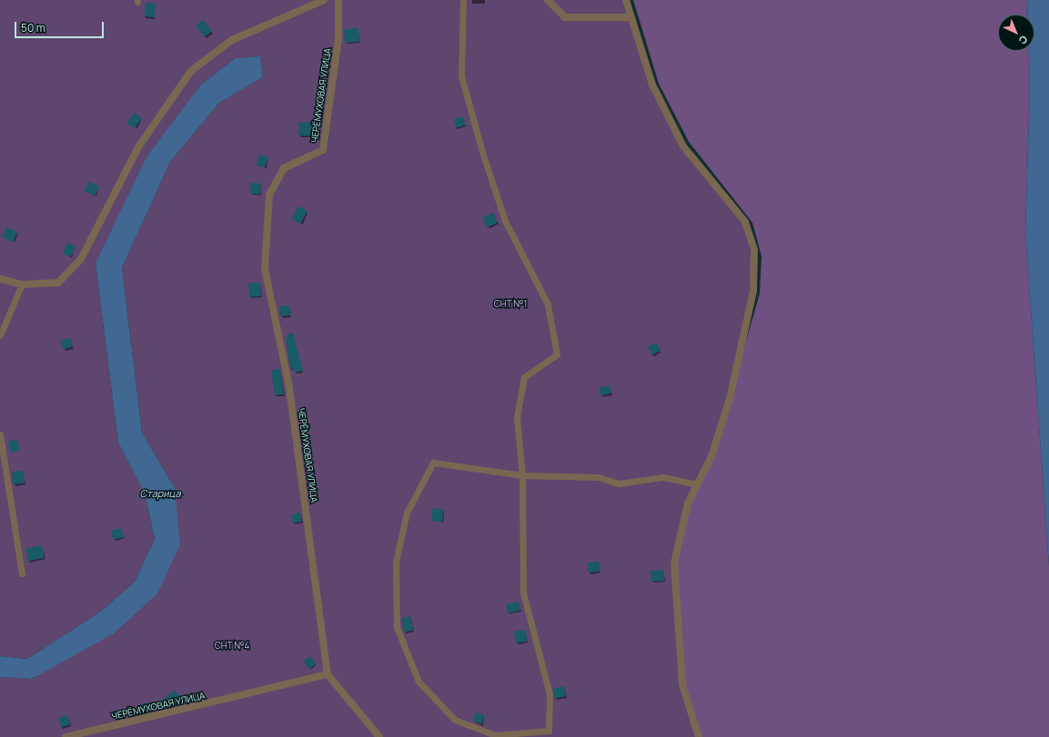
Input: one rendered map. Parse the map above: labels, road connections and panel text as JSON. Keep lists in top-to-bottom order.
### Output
{
  "streets": {
    "street": ["ЧЕРЁМУХОВАЯ УЛИЦА"]
  },
  "water": ["Старица"],
  "parks": ["СНТ №1", "СНТ №4"],
  "scale_bar": "50 m",
  "north": "bottom right"
}
